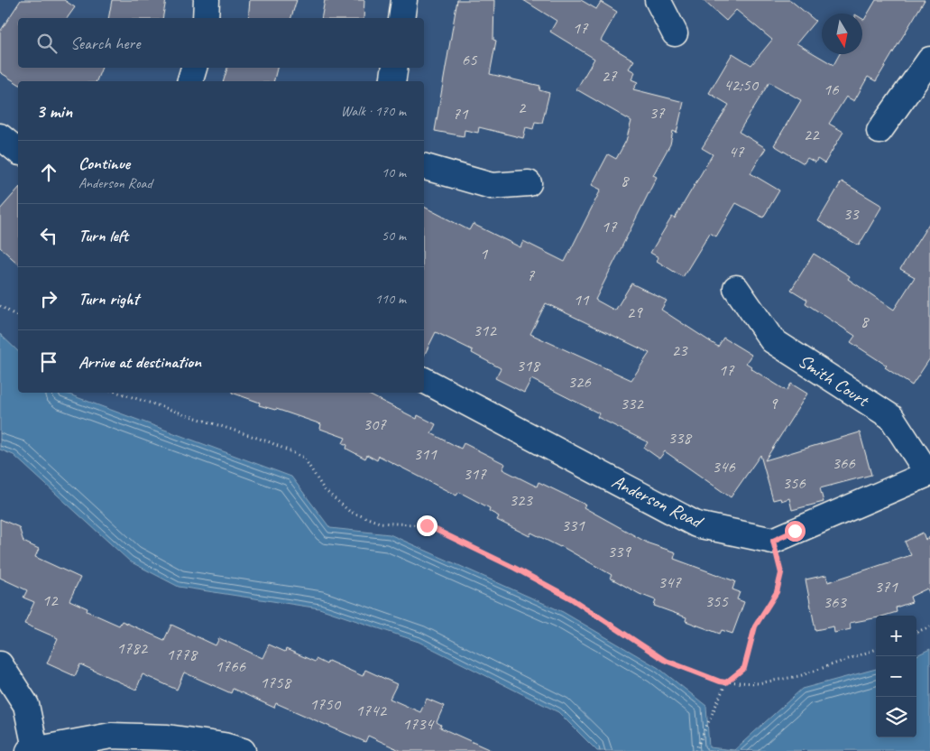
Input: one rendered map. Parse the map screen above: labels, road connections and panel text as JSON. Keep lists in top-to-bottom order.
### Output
{
  "streets": {
    "street": ["Smith Court", "Anderson Road"]
  },
  "house_numbers": [
    "17",
    "65",
    "27",
    "42;50",
    "16",
    "2",
    "37",
    "71",
    "22",
    "47",
    "8",
    "33",
    "17",
    "1",
    "7",
    "11",
    "29",
    "8",
    "312",
    "23",
    "318",
    "17",
    "326",
    "332",
    "9",
    "307",
    "338",
    "311",
    "366",
    "346",
    "317",
    "356",
    "323",
    "331",
    "339",
    "347",
    "371",
    "12",
    "355",
    "363",
    "1782",
    "1778",
    "1766",
    "1758",
    "1750",
    "1742",
    "1734"
  ],
  "north": "bottom",
  "page": {
    "search": "Search here",
    "heading": ["3 min", "Walk · 170 m"],
    "list": [
      ["Continue", "Anderson Road", "10 m"],
      ["Turn left", "50 m"],
      ["Turn right", "110 m"],
      "Arrive at destination"
    ],
    "map_buttons": ["+", "−"]
  }
}
